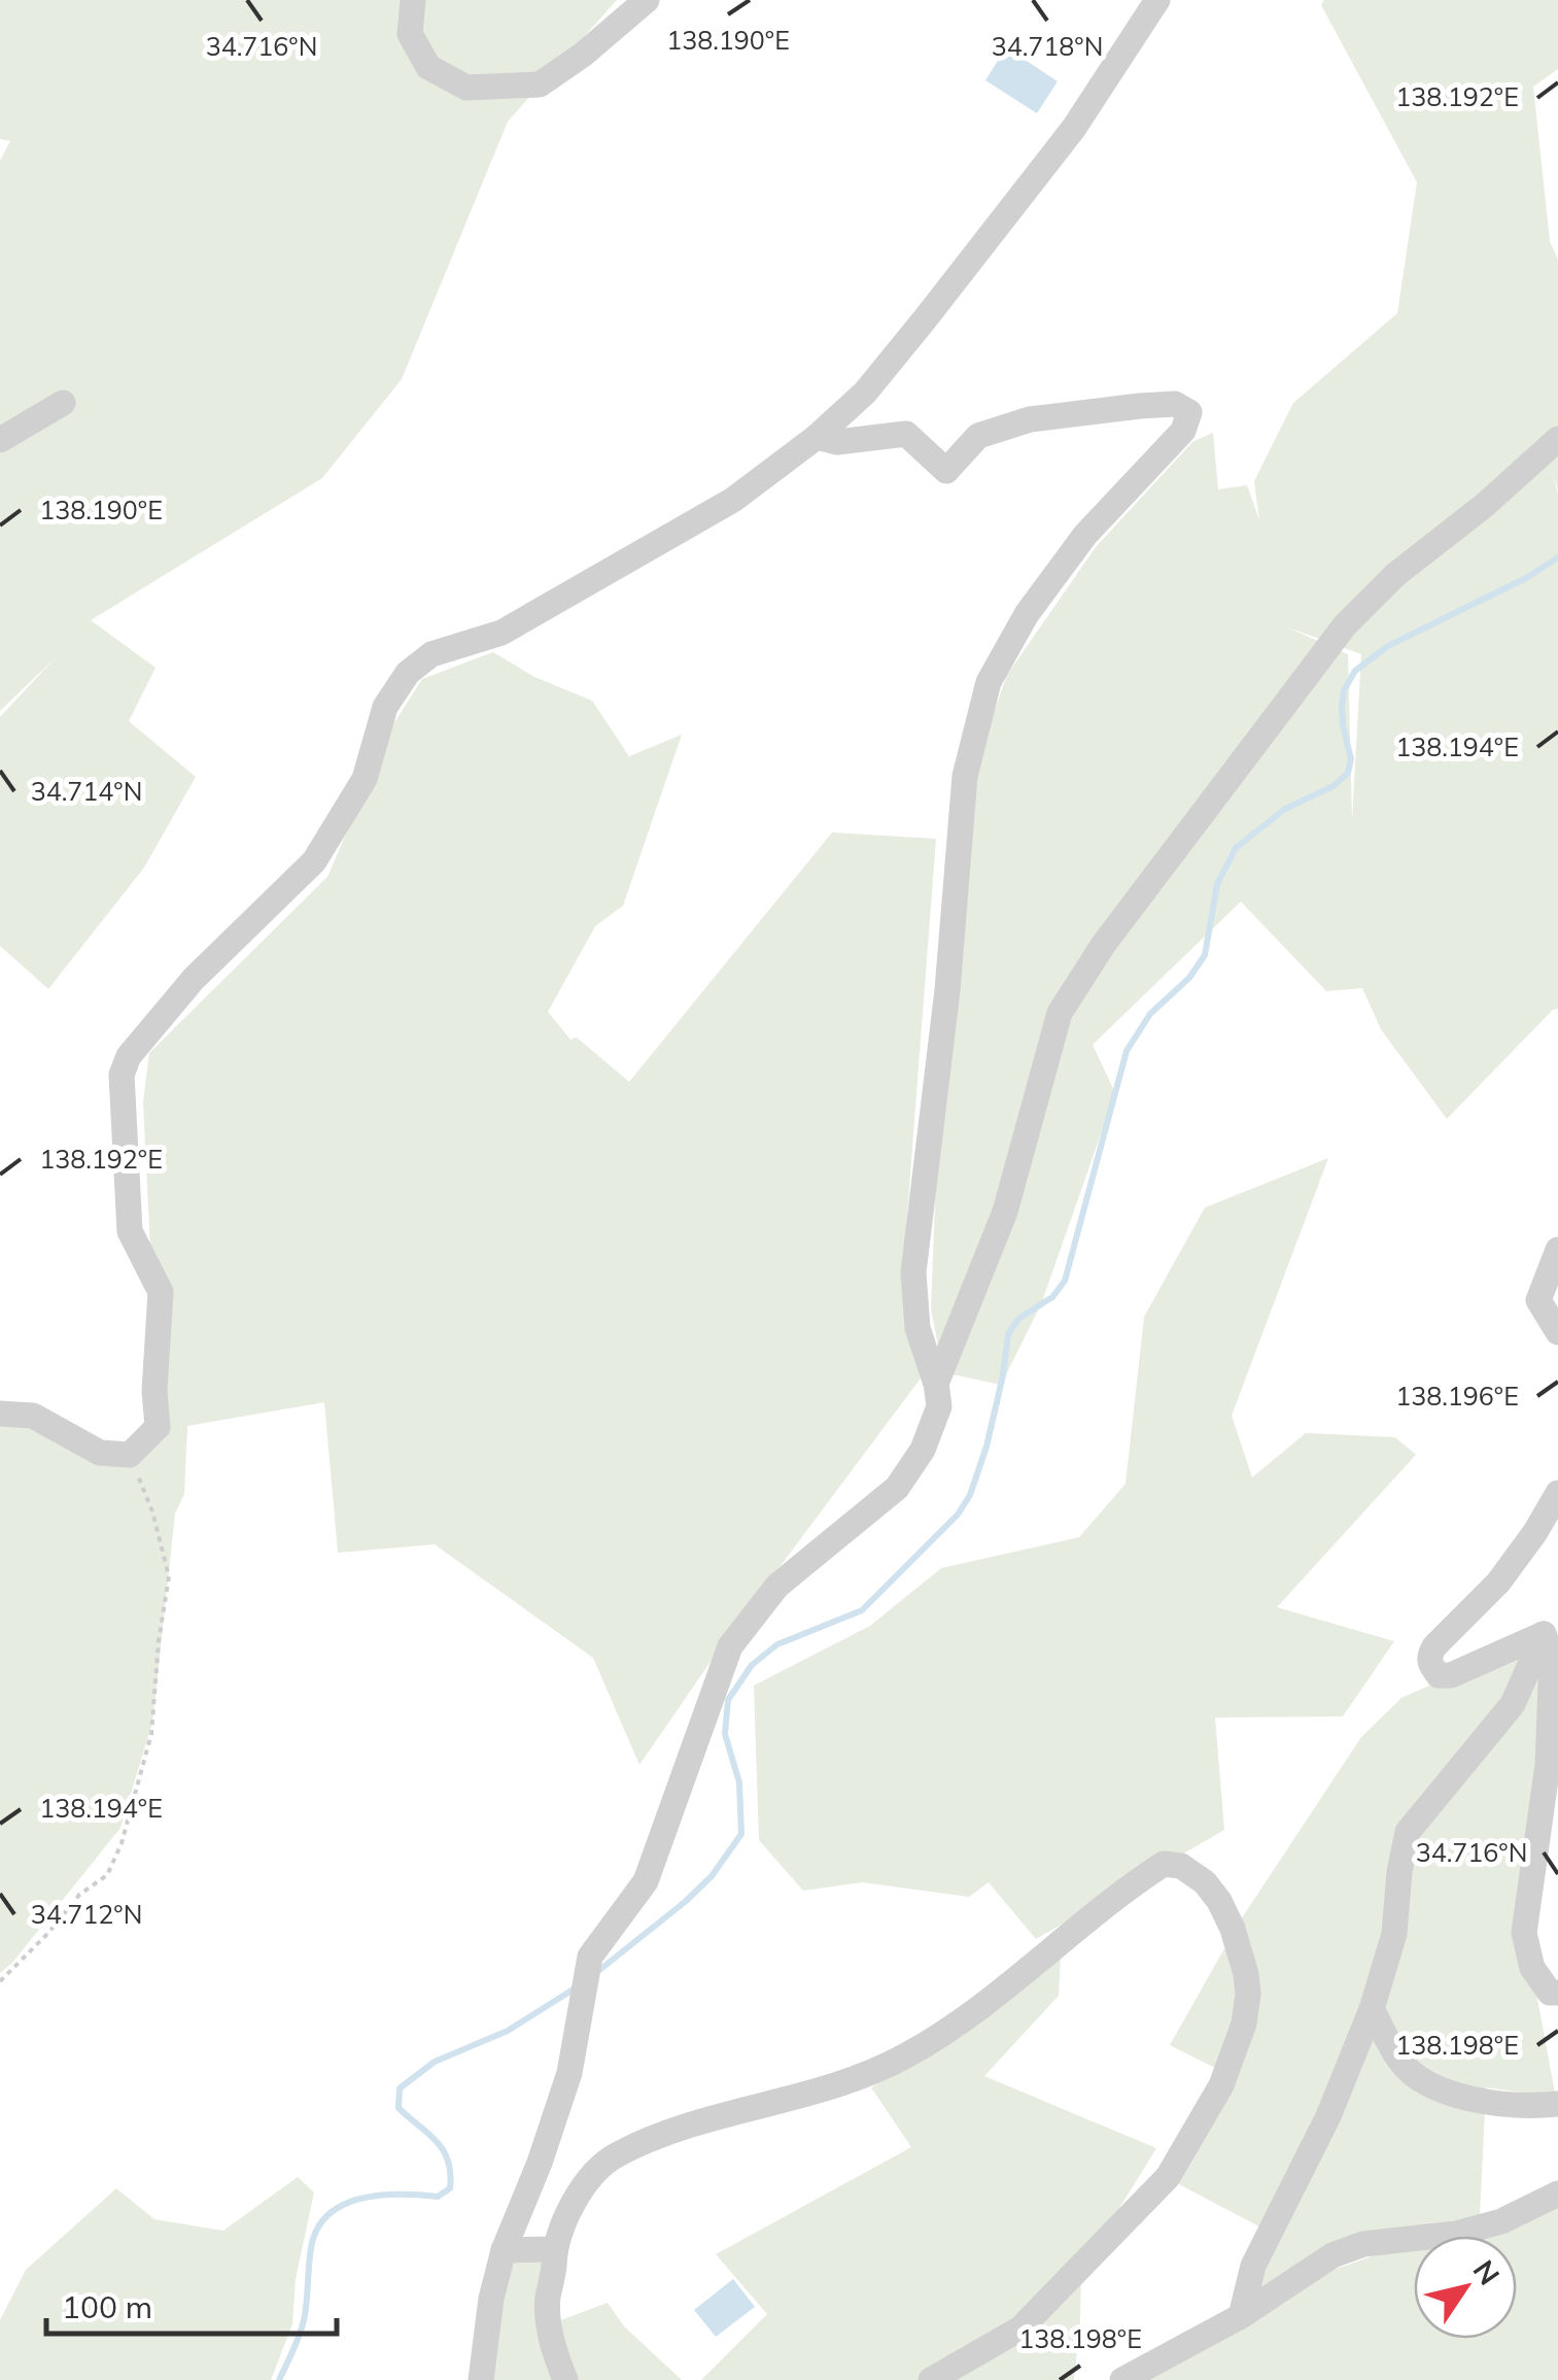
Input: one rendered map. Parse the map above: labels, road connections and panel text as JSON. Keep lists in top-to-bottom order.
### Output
{
  "scale_bar": "100 m",
  "north": "top right",
  "coordinates": [
    "138.190°E",
    "34.716°N",
    "34.718°N",
    "138.192°E",
    "138.194°E",
    "34.714°N",
    "138.196°E",
    "34.712°N",
    "138.198°E"
  ]
}
